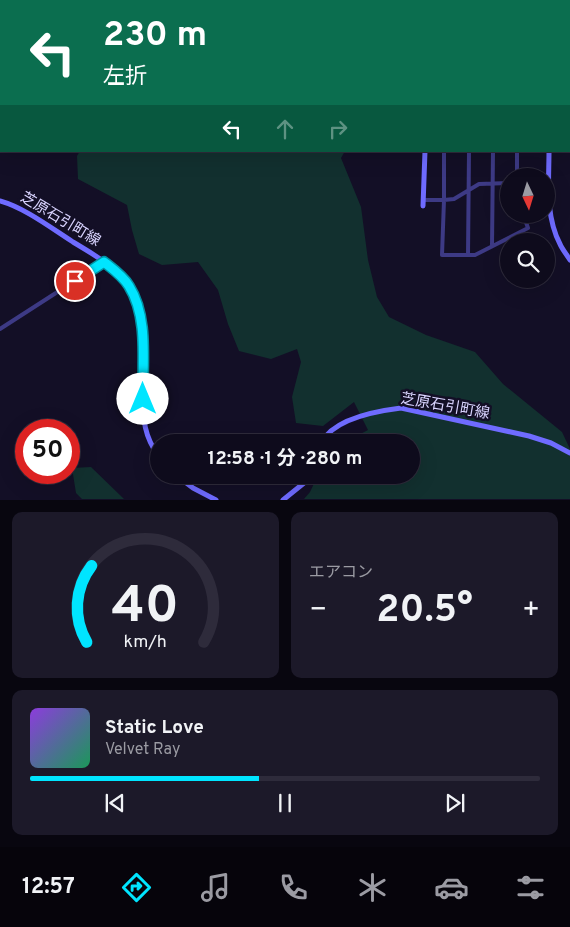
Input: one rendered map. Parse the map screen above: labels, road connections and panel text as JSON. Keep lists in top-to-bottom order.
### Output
{
  "streets": {
    "main road": ["芝原石引町線"]
  },
  "north": "bottom",
  "page": {
    "turn": ["230 m", "左折"],
    "limit": "50",
    "trip": "12:58 · 1 分 · 280 m",
    "tile": "エアコン",
    "heat": ["−", "20.5°", "+"],
    "song": ["Static Love", "Velvet Ray"],
    "tabs": "12:57",
    "gauge": ["40", "km/h"]
  }
}
